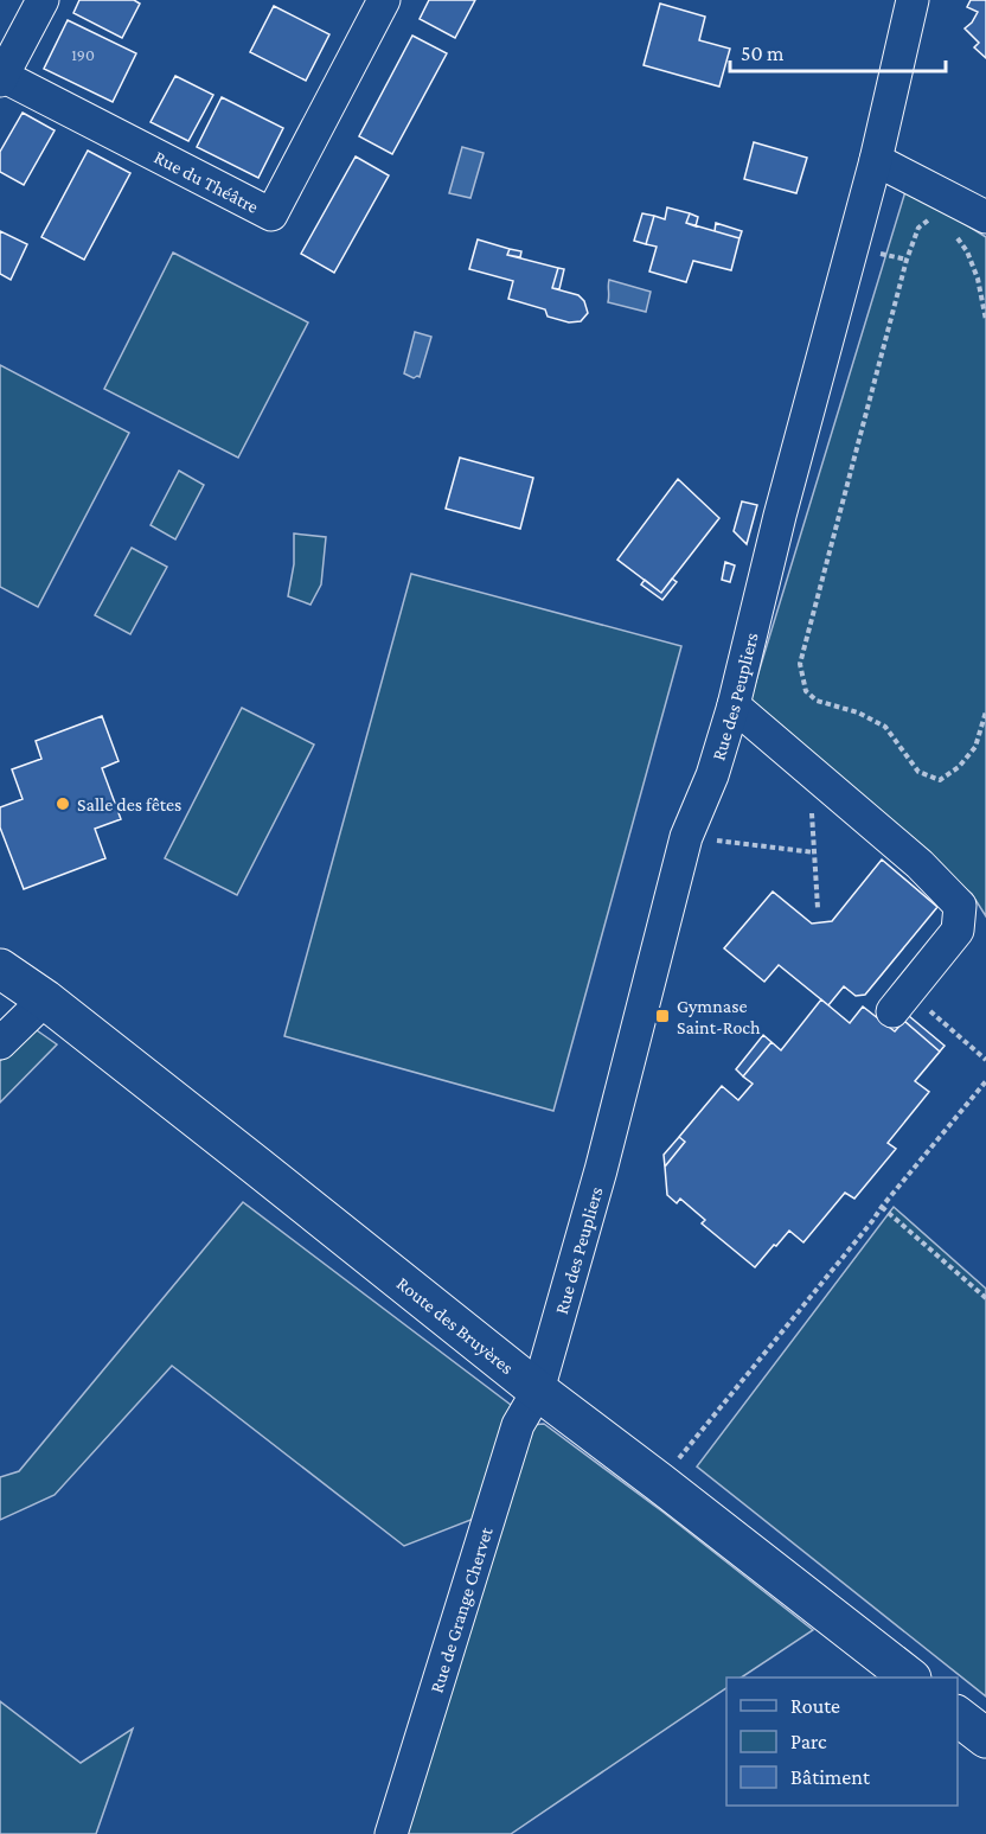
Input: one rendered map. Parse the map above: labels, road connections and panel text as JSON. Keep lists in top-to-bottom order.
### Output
{
  "streets": {
    "main road": ["Route des Bruyères"],
    "street": ["Rue du Théâtre", "Rue des Peupliers", "Rue de Grange Chervet"]
  },
  "crossings": [
    ["Rue des Peupliers", "Route des Bruyères"],
    ["Rue des Peupliers", "Rue de Grange Chervet"],
    ["Route des Bruyères", "Rue de Grange Chervet"]
  ],
  "places": {
    "other": ["Salle des fêtes"],
    "transit": ["Gymnase Saint-Roch"]
  },
  "house_numbers": ["190"],
  "legend": ["Route", "Parc", "Bâtiment"],
  "scale_bar": "50 m"
}
